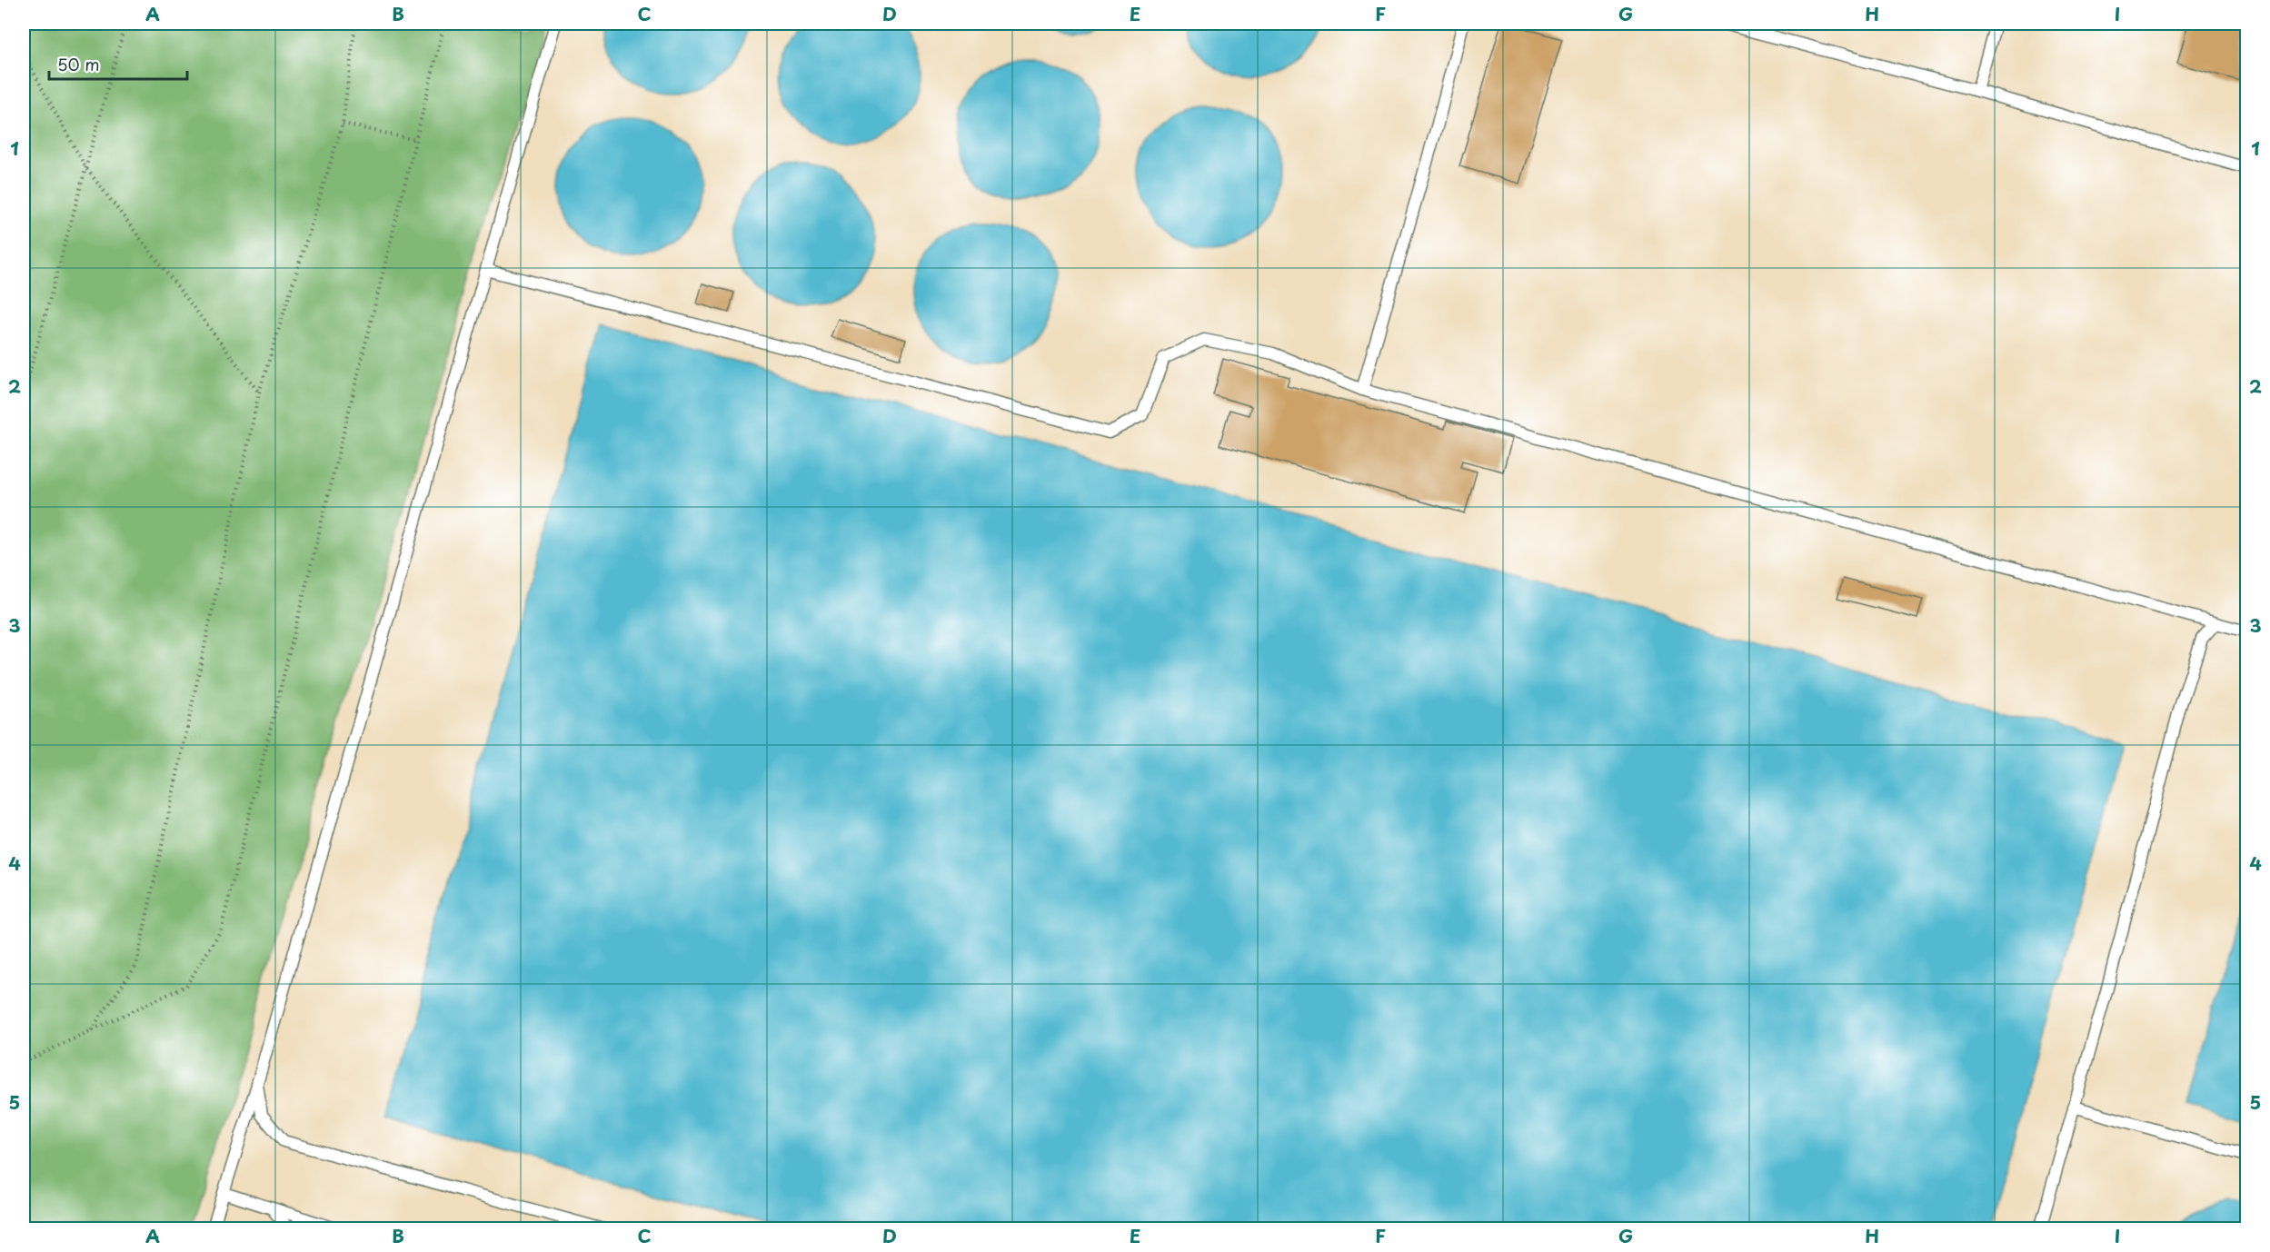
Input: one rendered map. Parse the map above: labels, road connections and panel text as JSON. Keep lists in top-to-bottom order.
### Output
{
  "scale_bar": "50 m",
  "grid": {
    "columns": [
      "A",
      "B",
      "C",
      "D",
      "E",
      "F",
      "G",
      "H",
      "I"
    ],
    "rows": [
      "1",
      "2",
      "3",
      "4",
      "5"
    ]
  }
}
